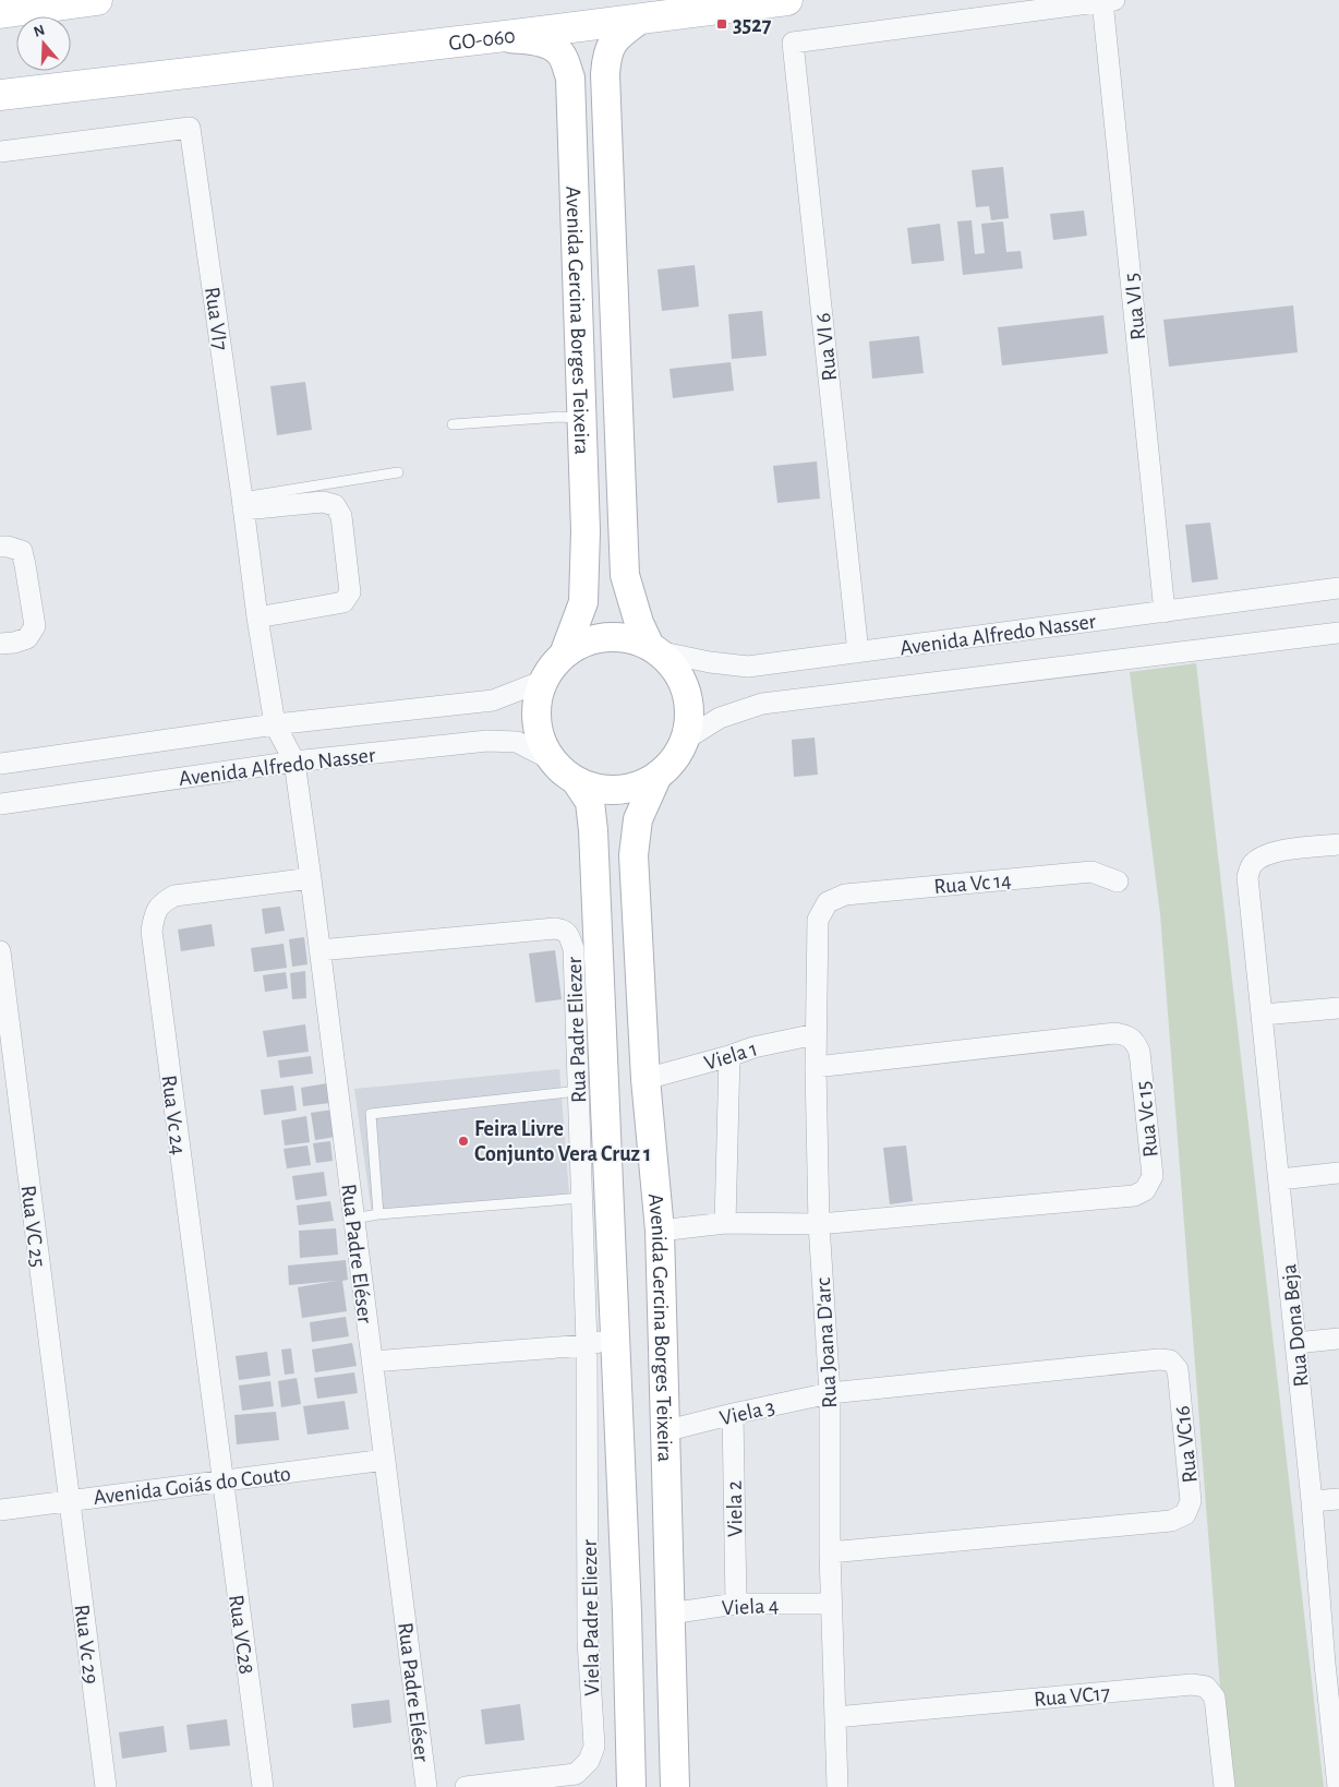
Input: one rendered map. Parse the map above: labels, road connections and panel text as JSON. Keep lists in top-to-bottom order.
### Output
{
  "streets": {
    "main road": ["GO-060", "Avenida Gercina Borges Teixeira"],
    "street": [
      "Rua VI 5",
      "Rua VI7",
      "Rua VI 6",
      "Avenida Alfredo Nasser",
      "Rua Vc 14",
      "Rua Padre Eliezer",
      "Viela 1",
      "Rua Vc 24",
      "Rua Vc 15",
      "Rua VC 25",
      "Rua Padre Eléser",
      "Rua Dona Beja",
      "Rua Joana D'arc",
      "Viela 3",
      "Rua VC16",
      "Avenida Goiás do Couto",
      "Viela 2",
      "Viela 4",
      "Viela Padre Eliezer",
      "Rua VC28",
      "Rua Vc 29",
      "Rua VC17"
    ]
  },
  "crossings": [
    ["GO-060", "Avenida Gercina Borges Teixeira"],
    ["Rua VI 5", "Rua VI 6"],
    ["Rua VI 5", "Avenida Alfredo Nasser"],
    ["Rua VI7", "Avenida Alfredo Nasser"],
    ["Rua VI7", "Rua Padre Eléser"],
    ["Avenida Gercina Borges Teixeira", "Avenida Alfredo Nasser"],
    ["Avenida Gercina Borges Teixeira", "Viela 1"],
    ["Avenida Gercina Borges Teixeira", "Viela 3"],
    ["Avenida Gercina Borges Teixeira", "Viela 4"],
    ["Rua VI 6", "Avenida Alfredo Nasser"],
    ["Avenida Alfredo Nasser", "Rua Padre Eléser"],
    ["Rua Vc 14", "Rua Joana D'arc"],
    ["Rua Padre Eliezer", "Rua Padre Eléser"],
    ["Rua Padre Eliezer", "Viela Padre Eliezer"],
    ["Viela 1", "Rua Joana D'arc"],
    ["Rua Vc 24", "Rua Padre Eléser"],
    ["Rua Vc 24", "Avenida Goiás do Couto"],
    ["Rua Vc 24", "Rua VC28"],
    ["Rua Vc 15", "Rua Joana D'arc"],
    ["Rua VC 25", "Avenida Goiás do Couto"],
    ["Rua VC 25", "Rua Vc 29"],
    ["Rua Padre Eléser", "Avenida Goiás do Couto"],
    ["Rua Joana D'arc", "Viela 3"],
    ["Rua Joana D'arc", "Rua VC16"],
    ["Rua Joana D'arc", "Viela 4"],
    ["Rua Joana D'arc", "Rua VC17"],
    ["Viela 3", "Rua VC16"],
    ["Viela 3", "Viela 2"],
    ["Avenida Goiás do Couto", "Rua VC28"],
    ["Avenida Goiás do Couto", "Rua Vc 29"],
    ["Viela 2", "Viela 4"]
  ],
  "places": {
    "transit": ["3527"],
    "other": ["Feira Livre Conjunto Vera Cruz 1"]
  },
  "north": "top"
}
